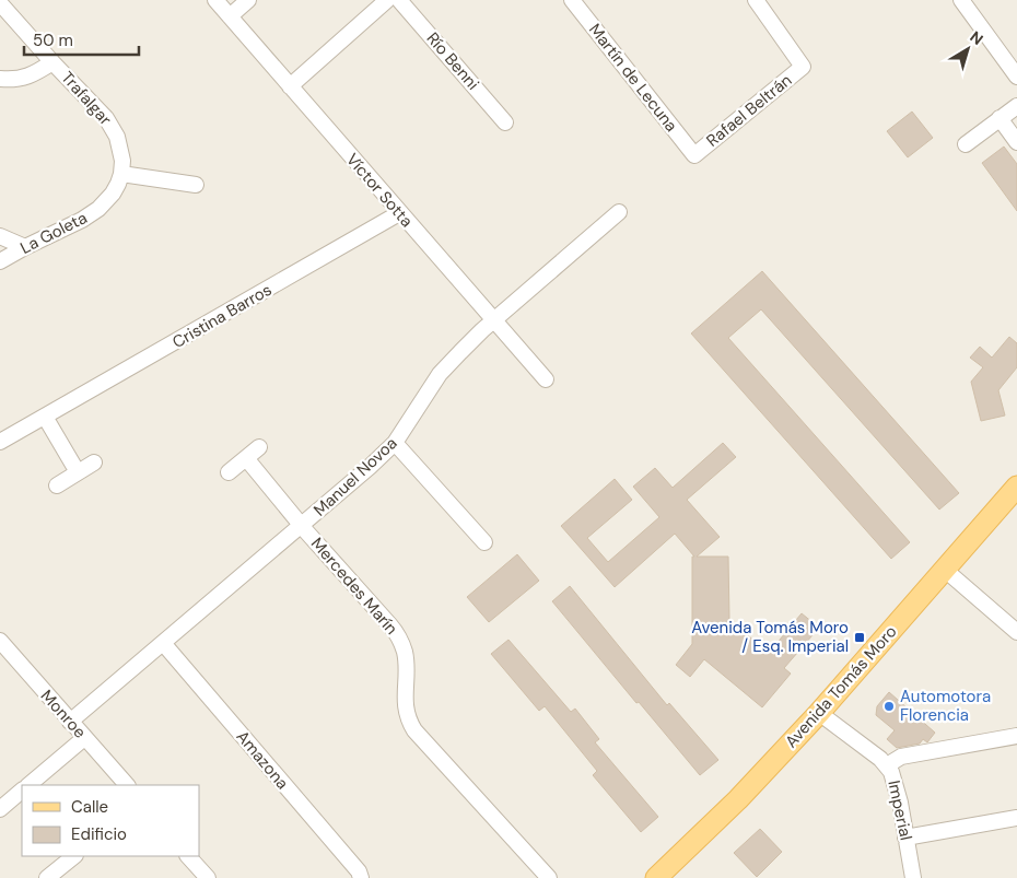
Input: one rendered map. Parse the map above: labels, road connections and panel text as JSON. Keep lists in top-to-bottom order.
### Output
{
  "streets": {
    "main road": ["Avenida Tomás Moro"],
    "street": [
      "Río Benni",
      "Martín de Lecuna",
      "Trafalgar",
      "Rafael Beltrán",
      "Víctor Sotta",
      "La Goleta",
      "Cristina Barros",
      "Manuel Novoa",
      "Mercedes Marín",
      "Monroe",
      "Amazona",
      "Imperial"
    ]
  },
  "crossings": [
    ["Martín de Lecuna", "Rafael Beltrán"],
    ["Trafalgar", "La Goleta"],
    ["Víctor Sotta", "Cristina Barros"],
    ["Víctor Sotta", "Manuel Novoa"],
    ["Manuel Novoa", "Mercedes Marín"],
    ["Manuel Novoa", "Monroe"],
    ["Manuel Novoa", "Amazona"],
    ["Avenida Tomás Moro", "Imperial"]
  ],
  "places": {
    "transit": ["Avenida Tomás Moro / Esq. Imperial"],
    "other": ["Automotora Florencia"]
  },
  "legend": ["Calle", "Edificio"],
  "scale_bar": "50 m",
  "north": "top right"
}
